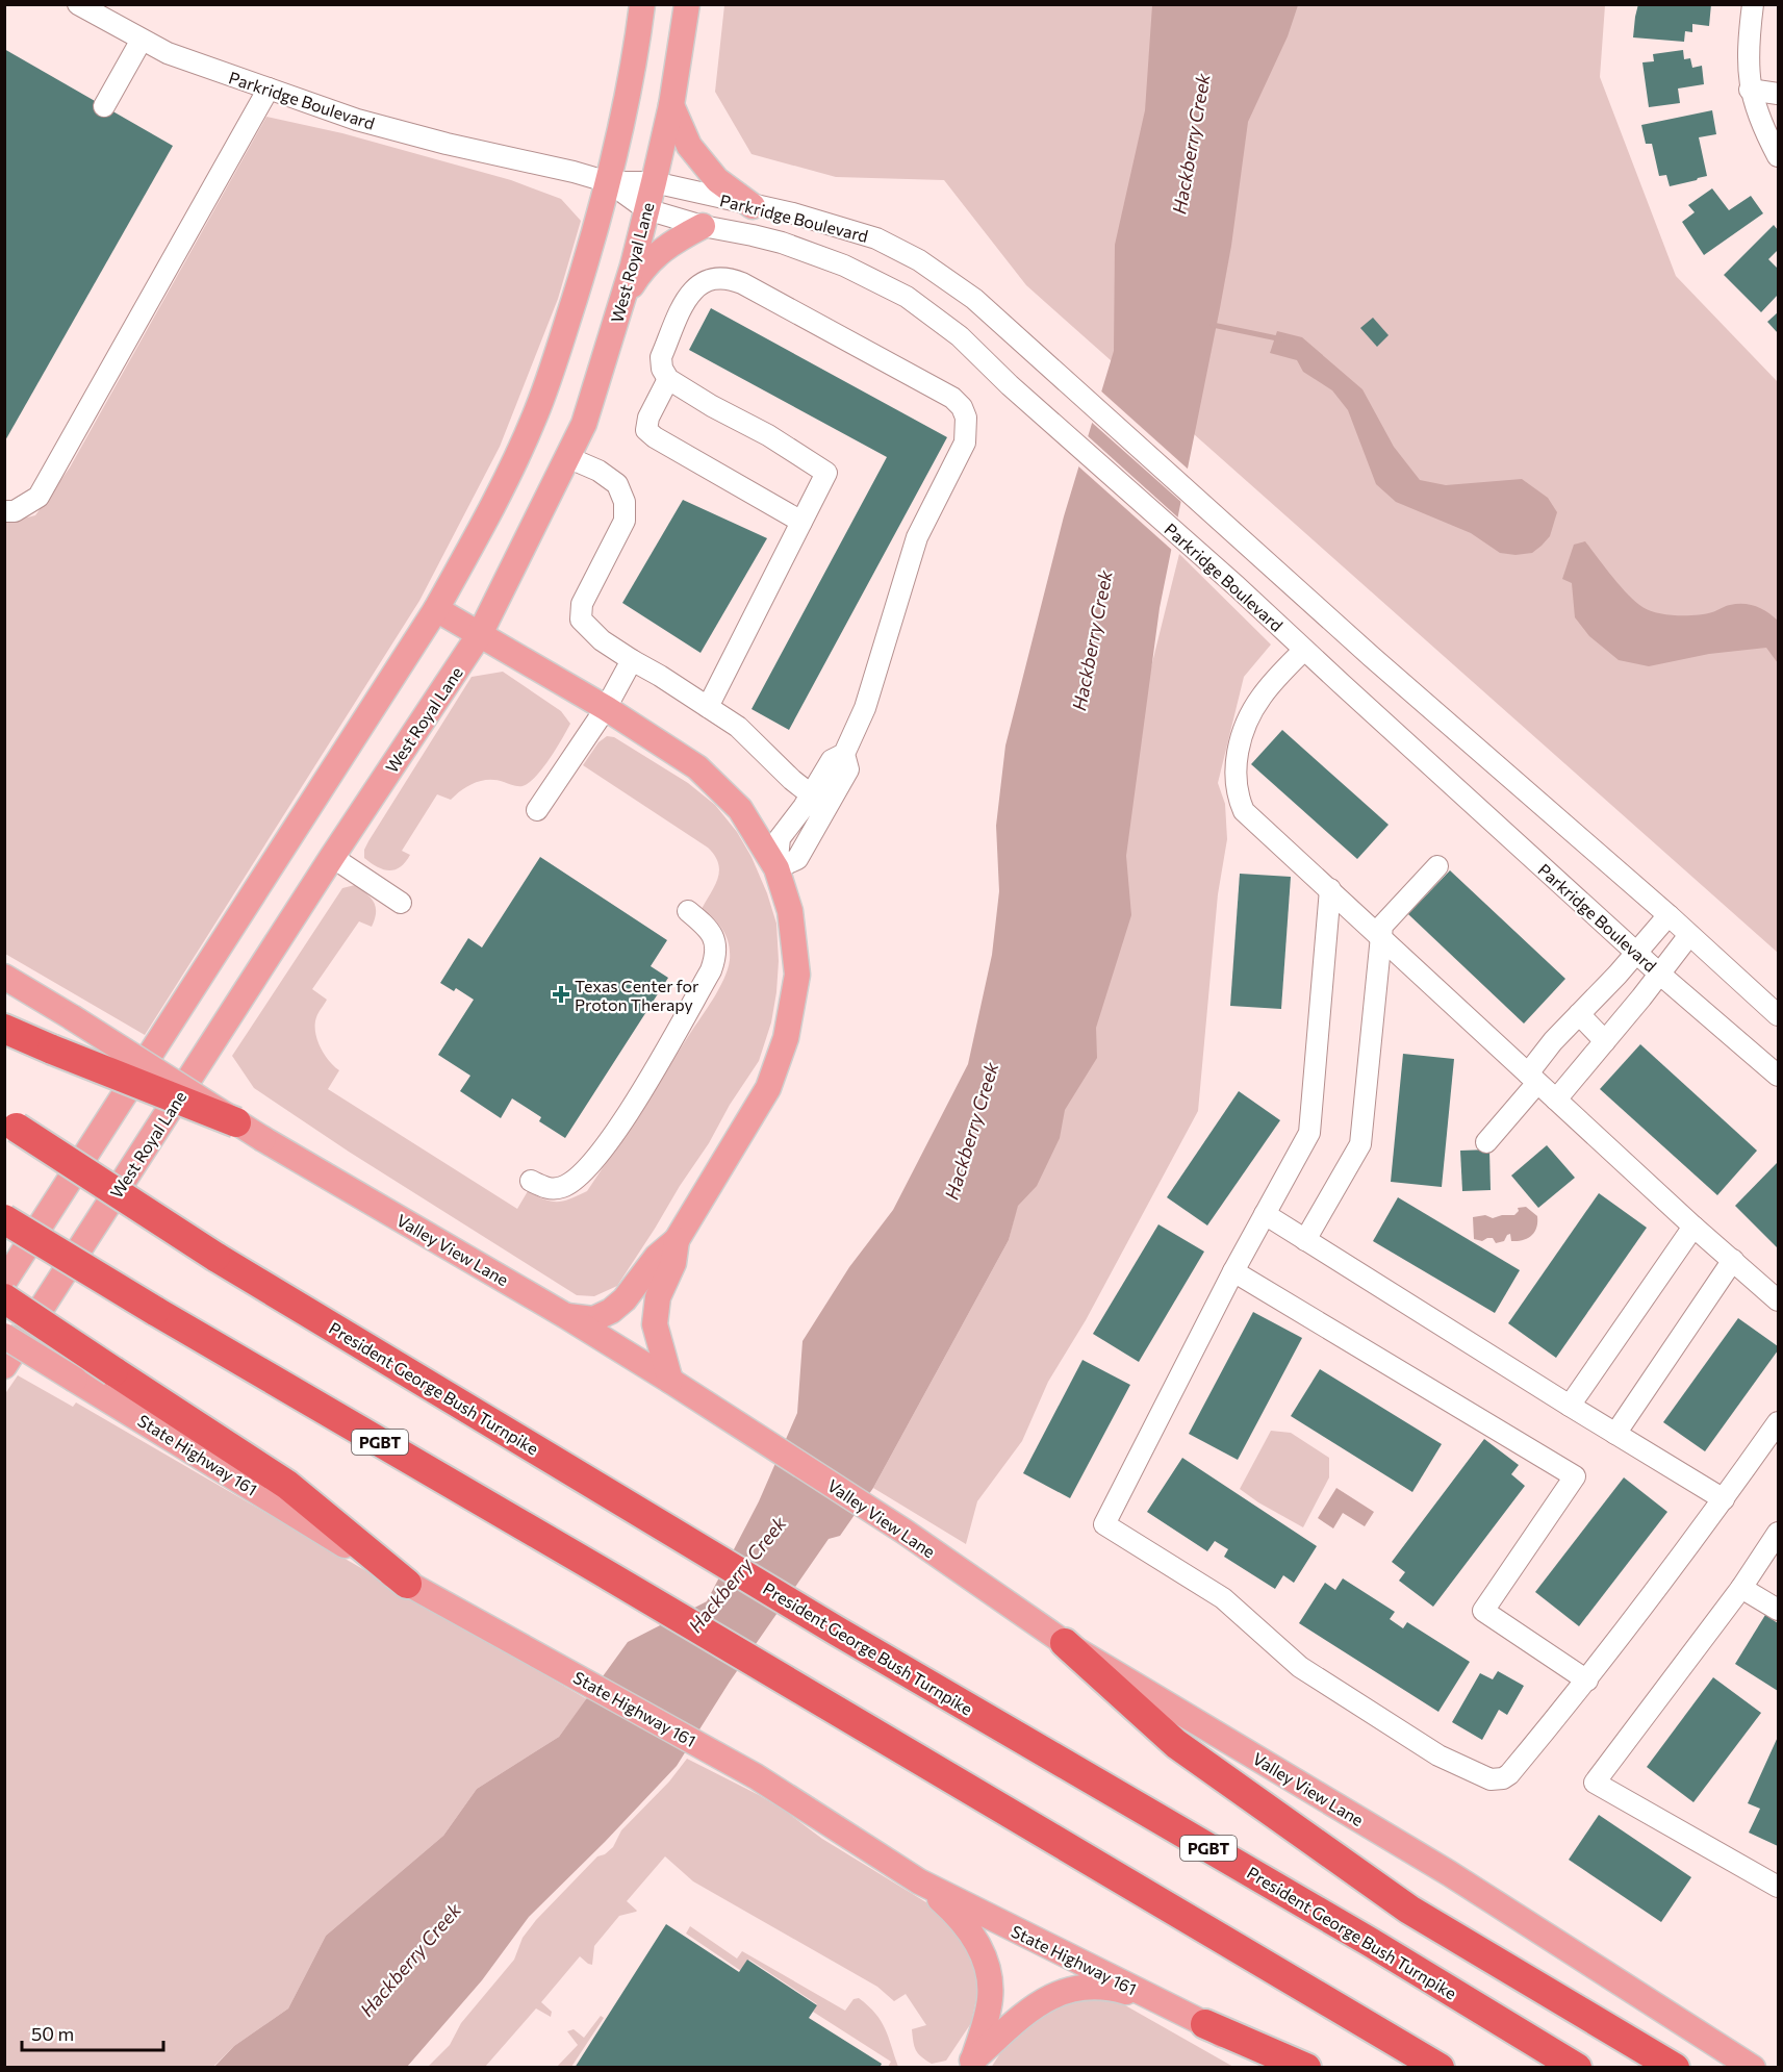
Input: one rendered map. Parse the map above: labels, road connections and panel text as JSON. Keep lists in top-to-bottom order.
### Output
{
  "streets": {
    "highway": ["President George Bush Turnpike", "PGBT"],
    "main road": ["West Royal Lane", "Valley View Lane", "State Highway 161"],
    "street": ["Parkridge Boulevard"]
  },
  "crossings": [
    ["Parkridge Boulevard", "West Royal Lane"]
  ],
  "water": ["Hackberry Creek"],
  "places": {
    "health": ["Texas Center for Proton Therapy"]
  },
  "scale_bar": "50 m"
}
